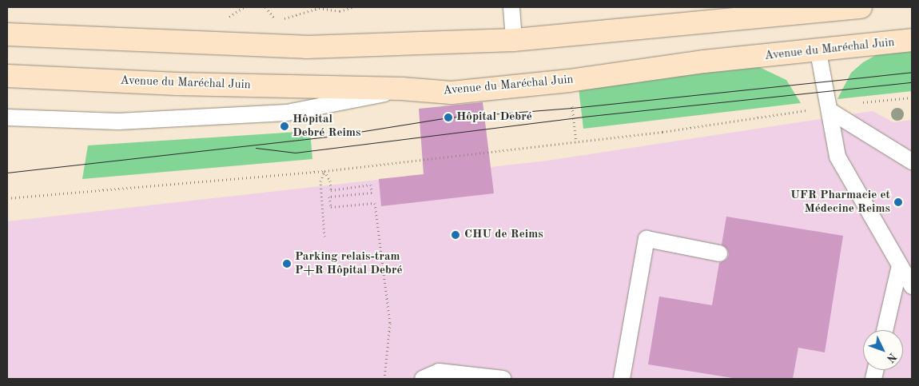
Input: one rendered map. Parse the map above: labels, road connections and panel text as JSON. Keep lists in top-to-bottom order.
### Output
{
  "streets": {
    "main road": ["Avenue du Maréchal Juin"]
  },
  "places": [
    "Hôpital Debré",
    "Hôpital Debré Reims",
    "UFR Pharmacie et Médecine Reims",
    "CHU de Reims",
    "Parking relais-tram P+R Hôpital Debré"
  ],
  "north": "bottom right"
}
